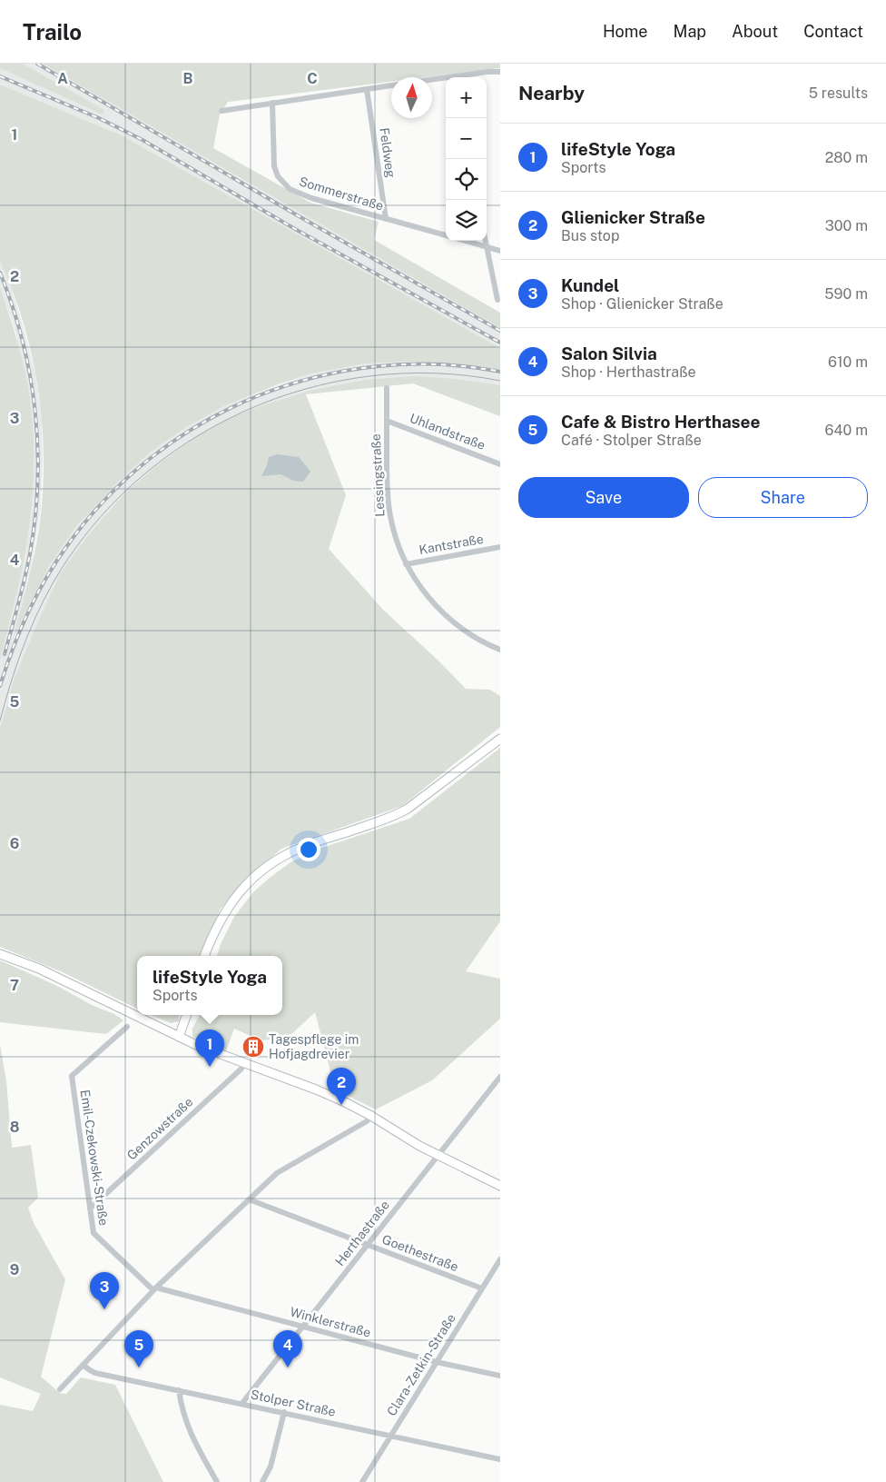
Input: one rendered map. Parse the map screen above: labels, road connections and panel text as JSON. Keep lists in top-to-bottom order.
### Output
{
  "streets": {
    "street": [
      "Feldweg",
      "Sommerstraße",
      "Uhlandstraße",
      "Lessingstraße",
      "Kantstraße",
      "Genzowstraße",
      "Emil-Czekowski-Straße",
      "Herthastraße",
      "Goethestraße",
      "Winklerstraße",
      "Clara-Zetkin-Straße",
      "Stolper Straße"
    ]
  },
  "crossings": [
    ["Feldweg", "Sommerstraße"],
    ["Uhlandstraße", "Lessingstraße"],
    ["Lessingstraße", "Kantstraße"],
    ["Genzowstraße", "Emil-Czekowski-Straße"],
    ["Emil-Czekowski-Straße", "Winklerstraße"],
    ["Herthastraße", "Goethestraße"],
    ["Herthastraße", "Winklerstraße"],
    ["Herthastraße", "Stolper Straße"],
    ["Goethestraße", "Clara-Zetkin-Straße"],
    ["Winklerstraße", "Clara-Zetkin-Straße"],
    ["Clara-Zetkin-Straße", "Stolper Straße"]
  ],
  "places": {
    "building": ["Tagespflege im Hofjagdrevier"]
  },
  "north": "top",
  "page": {
    "header": "Trailo",
    "nav": [
      "Home",
      "Map",
      "About",
      "Contact"
    ],
    "heading": ["Nearby", "5 results"],
    "map_buttons": ["+", "−"],
    "list": [
      {
        "mark": "1",
        "name": "lifeStyle Yoga",
        "note": "Sports",
        "value": "280 m"
      },
      {
        "mark": "2",
        "name": "Glienicker Straße",
        "note": "Bus stop",
        "value": "300 m"
      },
      {
        "mark": "3",
        "name": "Kundel",
        "note": "Shop · Glienicker Straße",
        "value": "590 m"
      },
      {
        "mark": "4",
        "name": "Salon Silvia",
        "note": "Shop · Herthastraße",
        "value": "610 m"
      },
      {
        "mark": "5",
        "name": "Cafe & Bistro Herthasee",
        "note": "Café · Stolper Straße",
        "value": "640 m"
      }
    ],
    "buttons": ["Save", "Share"],
    "popup": ["lifeStyle Yoga", "Sports"],
    "pins": [
      "1",
      "2",
      "3",
      "4",
      "5"
    ]
  },
  "grid": {
    "columns": ["A", "B", "C"],
    "rows": [
      "1",
      "2",
      "3",
      "4",
      "5",
      "6",
      "7",
      "8",
      "9"
    ]
  }
}
